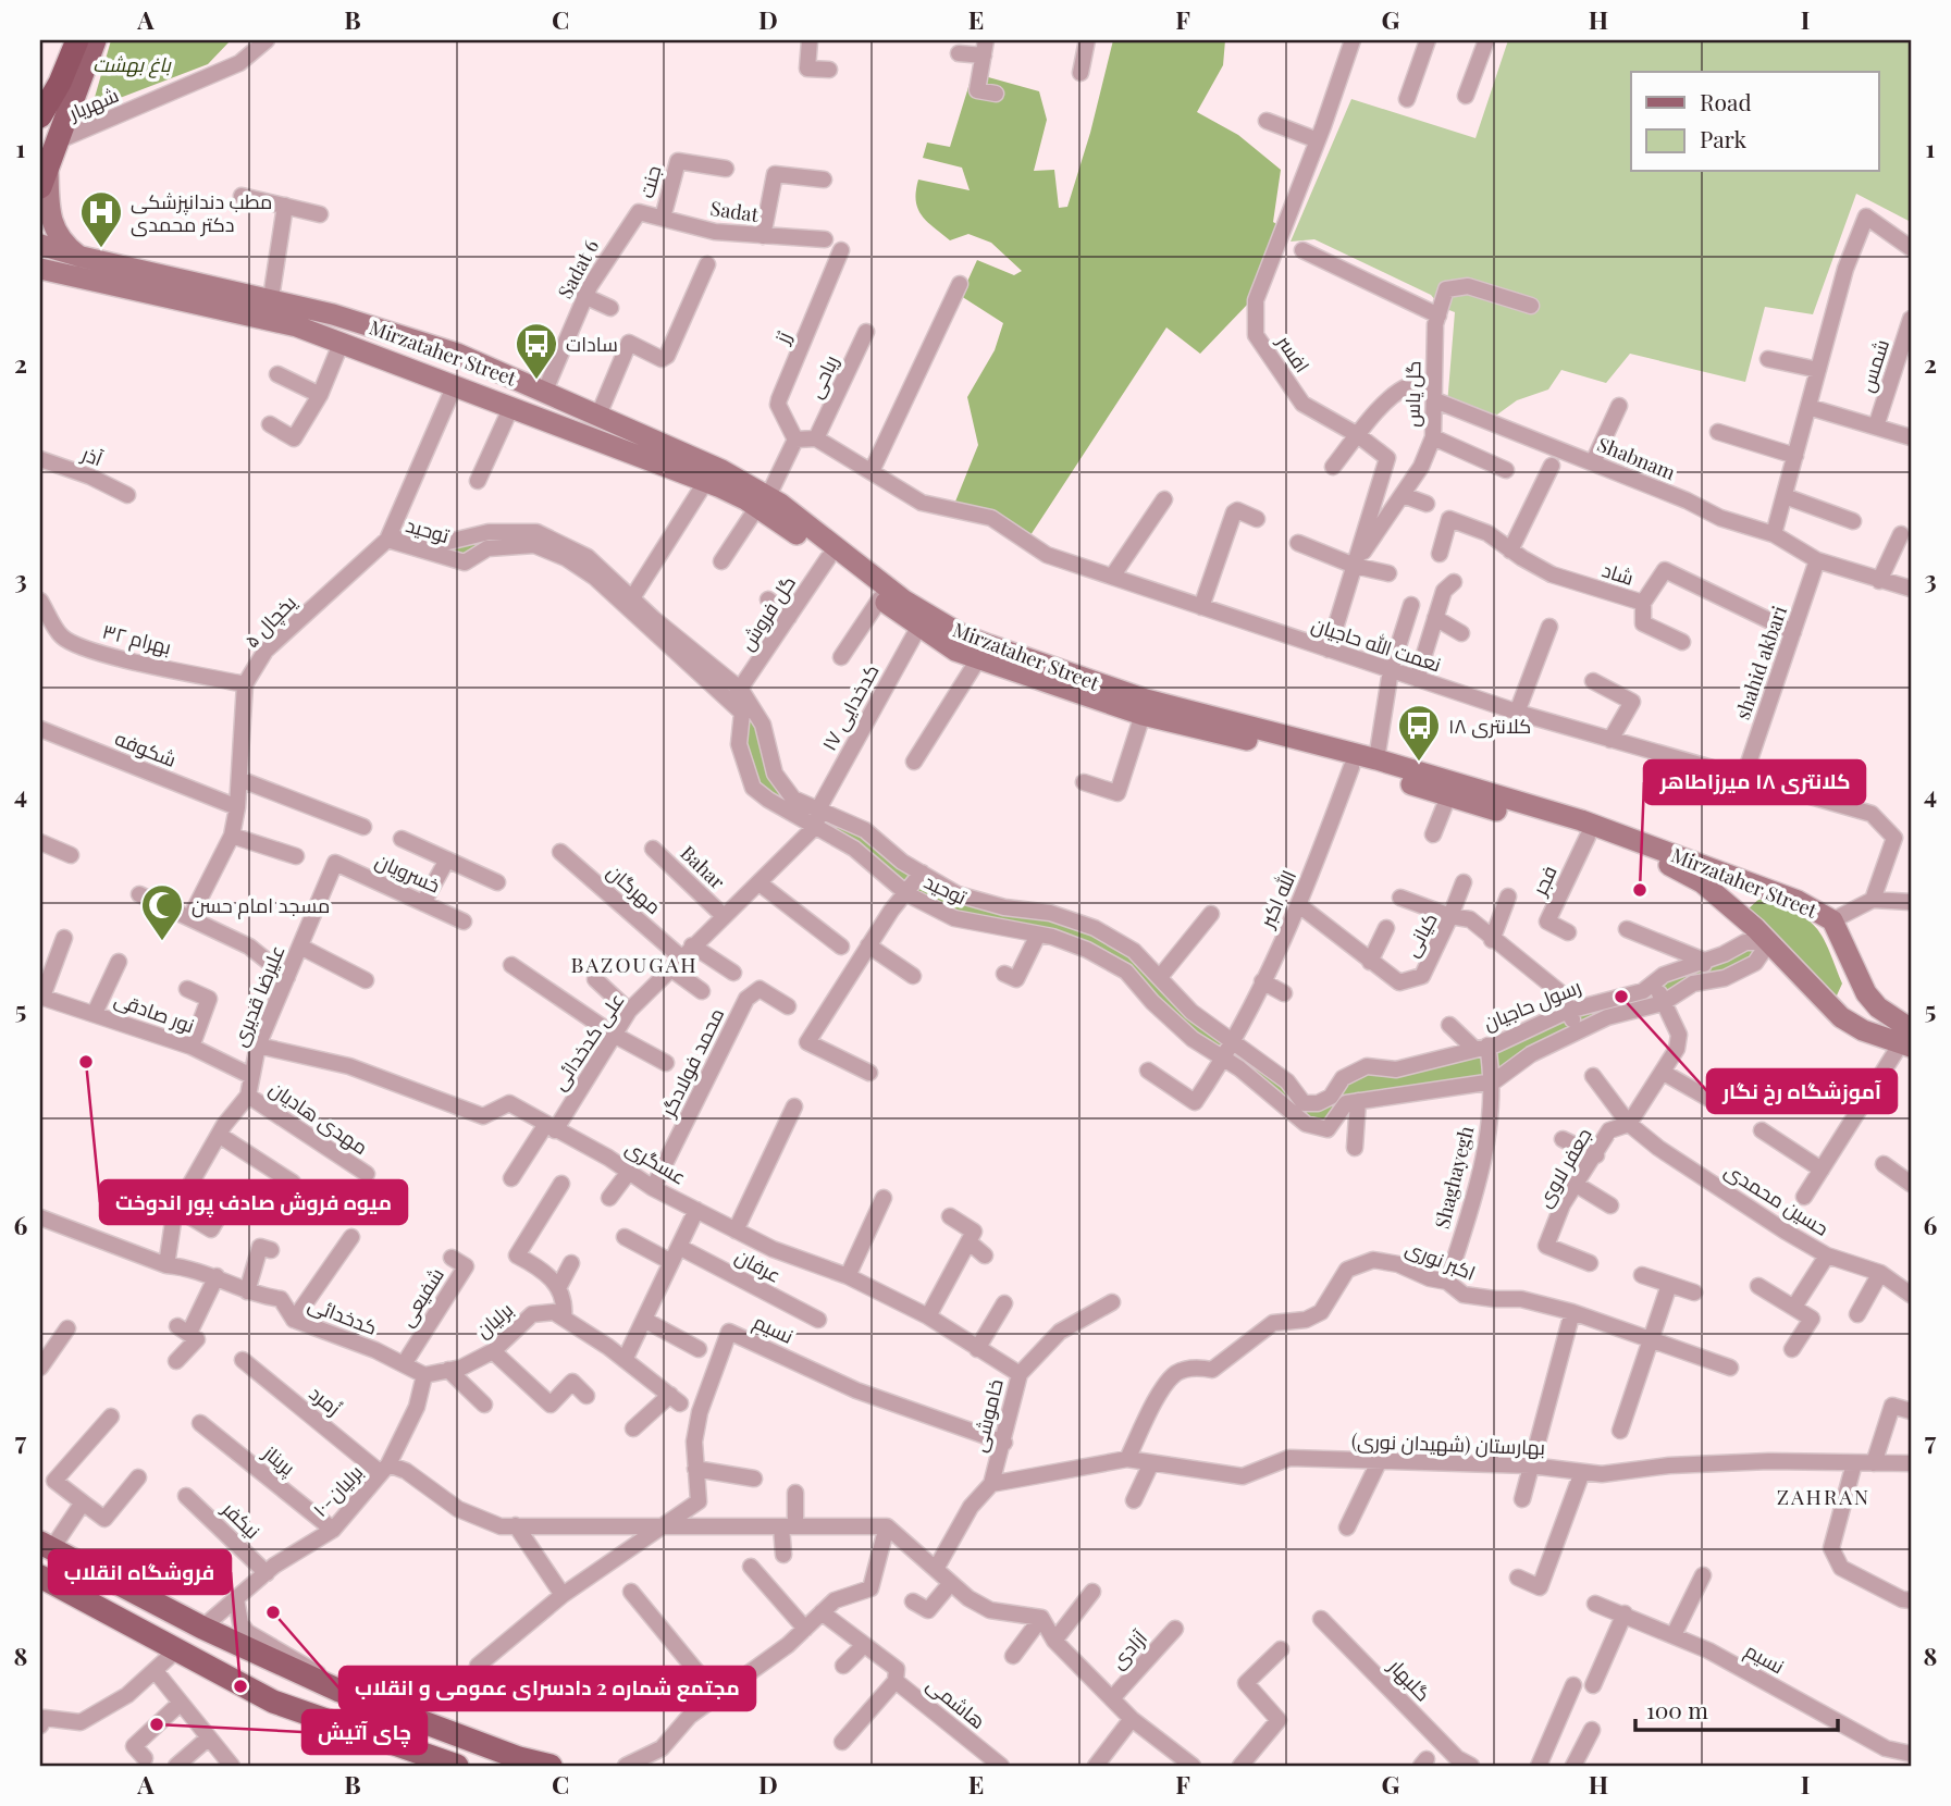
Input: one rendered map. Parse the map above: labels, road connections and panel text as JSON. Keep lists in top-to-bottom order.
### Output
{
  "streets": {
    "main road": ["Mirzataher Street"],
    "street": [
      "شهریار",
      "جنت",
      "Sadat",
      "Sadat 6",
      "رُز",
      "افسر",
      "شمس",
      "ریاحی",
      "گل یاس",
      "آذر",
      "Shabnam",
      "توحید",
      "شاد",
      "گل فروش",
      "یخچال ۵",
      "بهرام ۳۲",
      "نعمت الله حاجیان",
      "shahid akbari",
      "کدخدایی ۱۷",
      "شکوفه",
      "Bahar",
      "خسرویان",
      "فجر",
      "مهرگان",
      "الله اکبر",
      "کیانی",
      "علیرضا قدیری",
      "رسول حاجیان",
      "نور صادقی",
      "علی کدخدائی",
      "محمد فولادگر",
      "مهدی هادیان",
      "عسگری",
      "جعفر لاوی",
      "Shaghayegh",
      "حسین محمدی",
      "اکبر نوری",
      "عرفان",
      "شفیعی",
      "کدخدائی",
      "برلیان",
      "نسیم",
      "زُمرد",
      "خاموشی",
      "بهارستان (شهیدان نوری)",
      "پریناز",
      "۱۰-برلیان",
      "نیکفر",
      "آزادی",
      "گلبهار",
      "هاشمی"
    ]
  },
  "crossings": [
    ["جنت", "Sadat"],
    ["Sadat", "Sadat 6"],
    ["Sadat 6", "Mirzataher Street"],
    ["Mirzataher Street", "گل فروش"],
    ["Mirzataher Street", "یخچال ۵"],
    ["Mirzataher Street", "کدخدایی ۱۷"],
    ["Mirzataher Street", "فجر"],
    ["Mirzataher Street", "الله اکبر"],
    ["Mirzataher Street", "رسول حاجیان"],
    ["افسر", "گل یاس"],
    ["افسر", "نعمت الله حاجیان"],
    ["ریاحی", "نعمت الله حاجیان"],
    ["گل یاس", "Shabnam"],
    ["Shabnam", "shahid akbari"],
    ["توحید", "گل فروش"],
    ["توحید", "یخچال ۵"],
    ["توحید", "کدخدایی ۱۷"],
    ["توحید", "الله اکبر"],
    ["توحید", "رسول حاجیان"],
    ["توحید", "علی کدخدائی"],
    ["شاد", "shahid akbari"],
    ["یخچال ۵", "بهرام ۳۲"],
    ["یخچال ۵", "شکوفه"],
    ["نعمت الله حاجیان", "shahid akbari"],
    ["کدخدایی ۱۷", "علی کدخدائی"],
    ["Bahar", "علی کدخدائی"],
    ["خسرویان", "علیرضا قدیری"],
    ["مهرگان", "علی کدخدائی"],
    ["الله اکبر", "کیانی"],
    ["کیانی", "رسول حاجیان"],
    ["علیرضا قدیری", "نور صادقی"],
    ["علیرضا قدیری", "مهدی هادیان"],
    ["علیرضا قدیری", "عسگری"],
    ["علیرضا قدیری", "کدخدائی"],
    ["رسول حاجیان", "Shaghayegh"],
    ["علی کدخدائی", "عسگری"],
    ["محمد فولادگر", "عسگری"],
    ["عسگری", "خاموشی"],
    ["جعفر لاوی", "حسین محمدی"],
    ["Shaghayegh", "اکبر نوری"],
    ["اکبر نوری", "بهارستان (شهیدان نوری)"],
    ["شفیعی", "کدخدائی"],
    ["کدخدائی", "برلیان"],
    ["کدخدائی", "۱۰-برلیان"],
    ["برلیان", "۱۰-برلیان"],
    ["نسیم", "زُمرد"],
    ["نسیم", "خاموشی"],
    ["زُمرد", "۱۰-برلیان"],
    ["خاموشی", "بهارستان (شهیدان نوری)"],
    ["پریناز", "۱۰-برلیان"],
    ["۱۰-برلیان", "نیکفر"]
  ],
  "districts": ["BAZOUGAH", "ZAHRAN"],
  "parks": ["باغ بهشت"],
  "places": {
    "hospital": ["مطب دندانپزشکی دکتر محمدی"],
    "bus stop": ["سادات", "کلانتری ۱۸"],
    "other": [
      "کلانتری ۱۸ میرزاطاهر",
      "آموزشگاه رخ نگار",
      "میوه فروش صادف پور اندوخت",
      "مجتمع شماره 2 دادسرای عمومی و انقلاب",
      "فروشگاه انقلاب",
      "چای آتیش"
    ],
    "mosque": ["مسجد امام حسن"]
  },
  "legend": ["Road", "Park"],
  "scale_bar": "100 m",
  "grid": {
    "columns": [
      "A",
      "B",
      "C",
      "D",
      "E",
      "F",
      "G",
      "H",
      "I"
    ],
    "rows": [
      "1",
      "2",
      "3",
      "4",
      "5",
      "6",
      "7",
      "8"
    ]
  }
}
